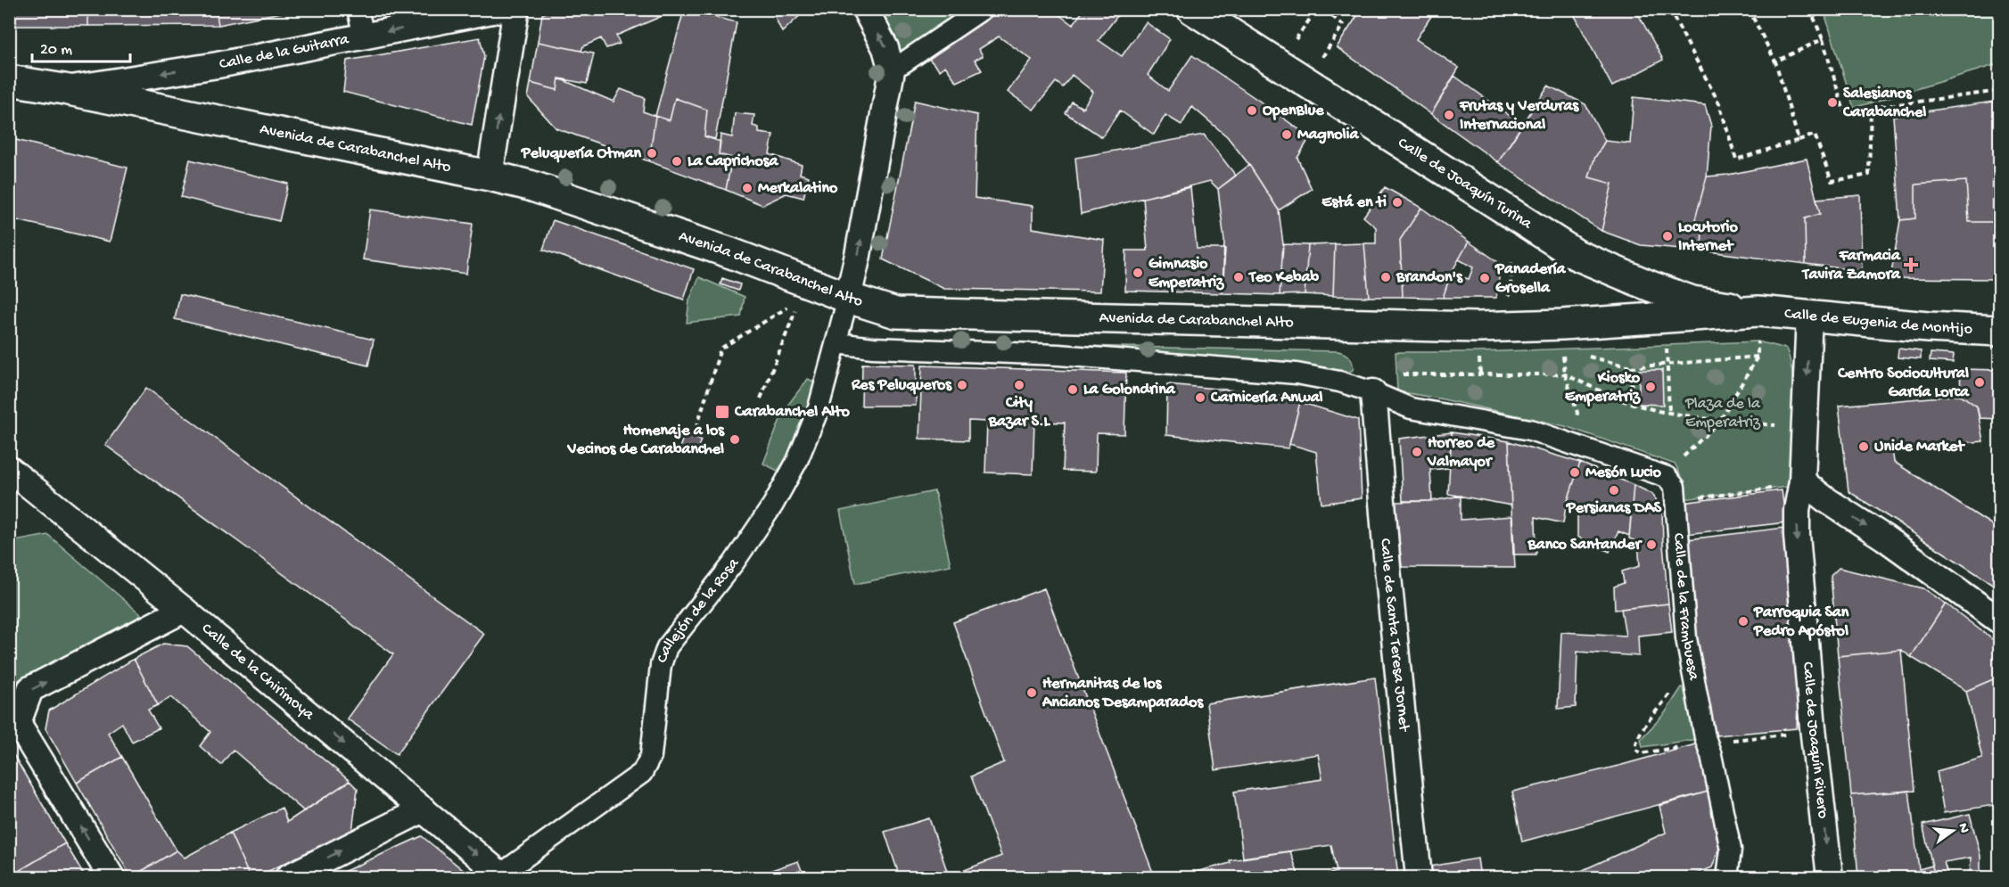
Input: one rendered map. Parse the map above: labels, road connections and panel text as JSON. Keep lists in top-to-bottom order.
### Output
{
  "streets": {
    "main road": ["Avenida de Carabanchel Alto", "Calle de Joaquín Turina", "Calle de Eugenia de Montijo"],
    "street": [
      "Calle de la Guitarra",
      "Calle de la Frambuesa",
      "Callejón de la Rosa",
      "Calle de Santa Teresa Jornet",
      "Calle de la Chirimoya",
      "Calle de Joaquín Rivero"
    ]
  },
  "crossings": [
    ["Calle de la Guitarra", "Avenida de Carabanchel Alto"],
    ["Avenida de Carabanchel Alto", "Callejón de la Rosa"],
    ["Calle de Joaquín Turina", "Calle de Eugenia de Montijo"],
    ["Calle de Eugenia de Montijo", "Calle de Joaquín Rivero"],
    ["Calle de la Frambuesa", "Calle de Santa Teresa Jornet"],
    ["Callejón de la Rosa", "Calle de la Chirimoya"]
  ],
  "one_way": ["Calle de la Guitarra", "Calle de la Chirimoya", "Calle de Joaquín Rivero"],
  "parks": ["Plaza de la Emperatriz"],
  "places": {
    "other": [
      "Salesianos Carabanchel",
      "OpenBlue",
      "Frutas y Verduras Internacional",
      "Magnolia",
      "Peluquería Otman",
      "La Caprichosa",
      "Merkalatino",
      "Está en ti",
      "Locutorio Internet",
      "Gimnasio Emperatriz",
      "Teo Kebab",
      "Brandon's",
      "Panadería Grosella",
      "Centro Sociocultural García Lorca",
      "Res Peluqueros",
      "City Bazar S.L",
      "Kiosko Emperatriz",
      "La Golondrina",
      "Carnicería Anwal",
      "Homenaje a los Vecinos de Carabanchel",
      "Unide Market",
      "Horreo de Valmayor",
      "Mesón Lucio",
      "Persianas DAS",
      "Banco Santander",
      "Parroquia San Pedro Apóstol",
      "Hermanitas de los Ancianos Desamparados"
    ],
    "health": ["Farmacia Tavira Zamora"],
    "transit": ["Carabanchel Alto"]
  },
  "scale_bar": "20 m",
  "north": "right"
}
